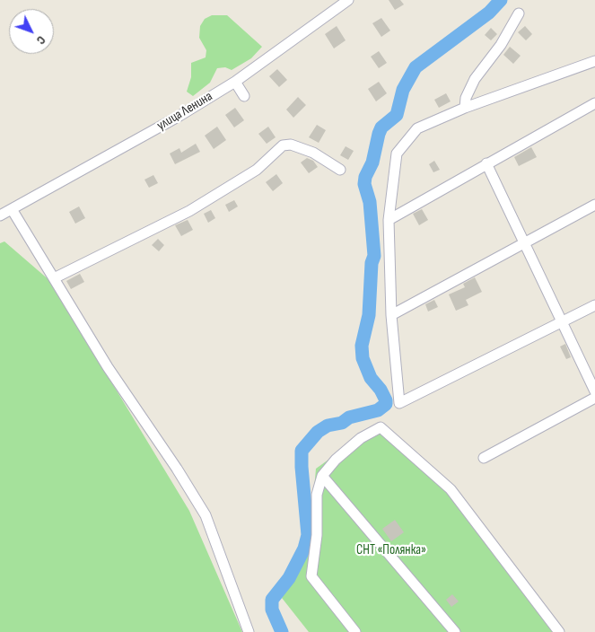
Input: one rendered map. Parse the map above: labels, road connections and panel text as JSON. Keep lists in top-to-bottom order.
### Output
{
  "streets": {
    "street": ["улица Ленина"]
  },
  "parks": ["СНТ «Полянка»"],
  "north": "bottom right"
}
